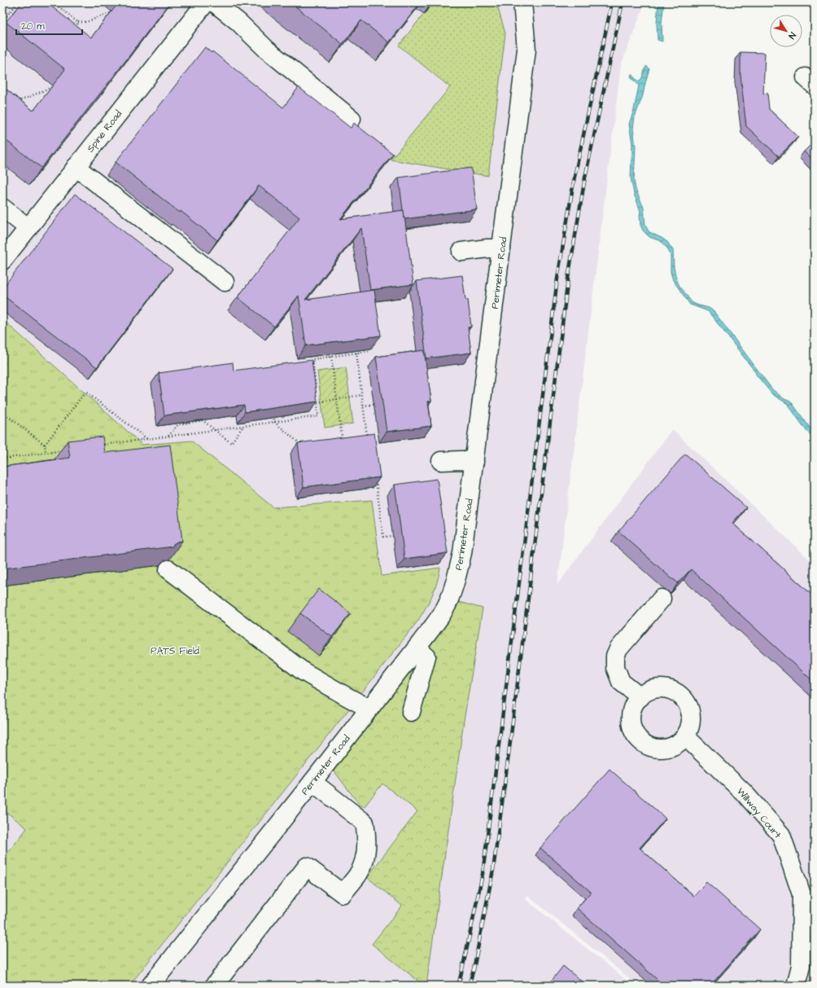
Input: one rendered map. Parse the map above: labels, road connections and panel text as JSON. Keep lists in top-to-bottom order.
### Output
{
  "streets": {
    "street": ["Spine Road", "Perimeter Road", "Willway Court"]
  },
  "parks": ["PATS Field"],
  "scale_bar": "20 m",
  "north": "bottom right"
}
